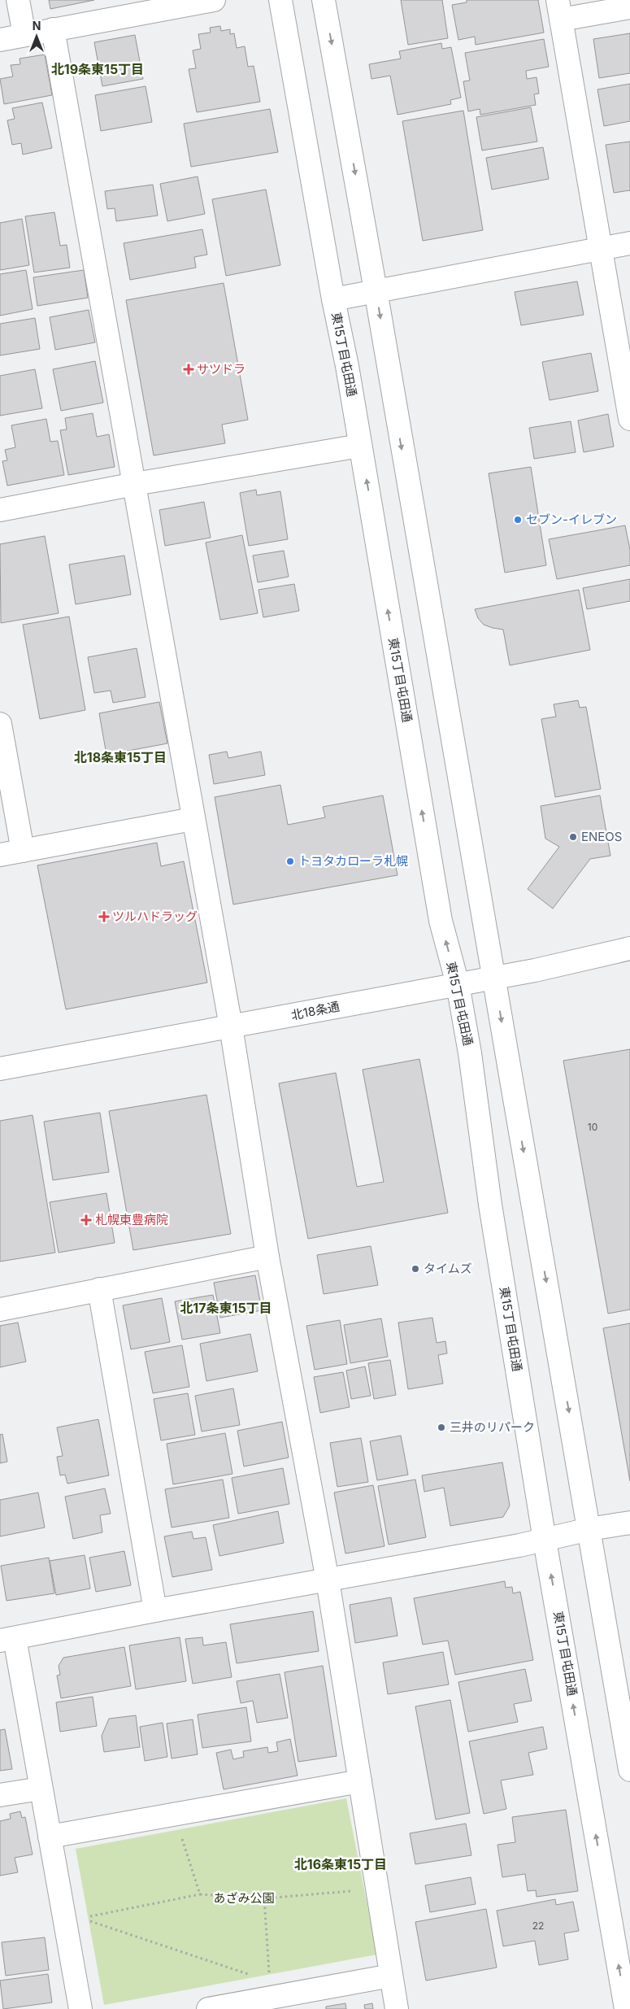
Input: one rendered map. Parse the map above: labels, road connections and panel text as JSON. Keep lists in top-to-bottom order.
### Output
{
  "streets": {
    "street": ["東15丁目屯田通", "北18条通"]
  },
  "crossings": [
    ["東15丁目屯田通", "北18条通"]
  ],
  "districts": [
    "北19条東15丁目",
    "北18条東15丁目",
    "北17条東15丁目",
    "北16条東15丁目"
  ],
  "parks": ["あざみ公園"],
  "places": {
    "health": ["サツドラ", "ツルハドラッグ", "札幌東豊病院"],
    "other": [
      "セブン-イレブン",
      "ENEOS",
      "トヨタカローラ札幌",
      "タイムズ",
      "三井のリパーク"
    ]
  },
  "house_numbers": ["10", "22"],
  "north": "top"
}
